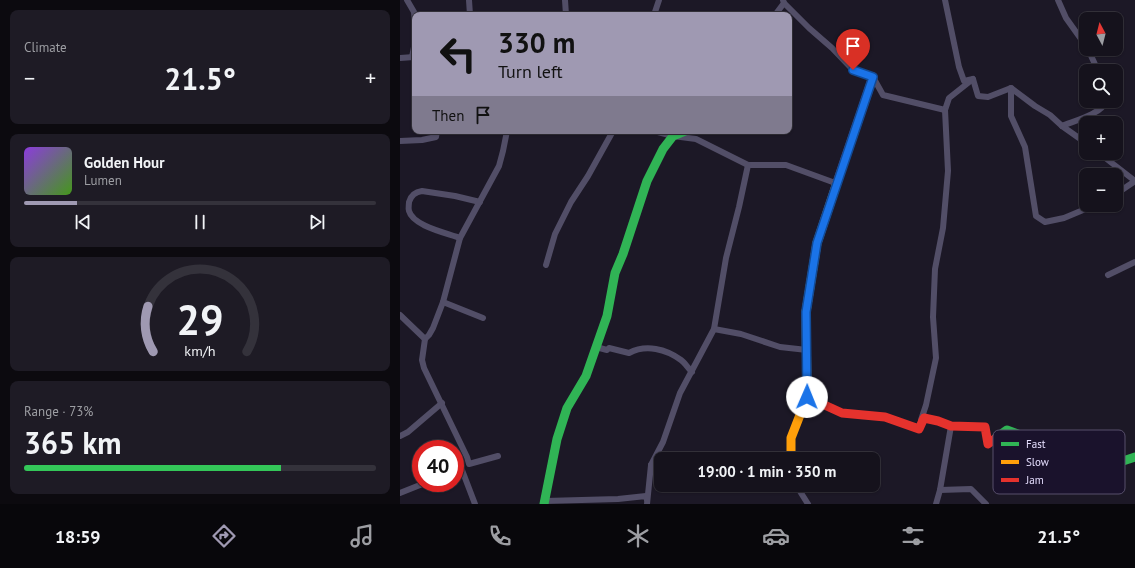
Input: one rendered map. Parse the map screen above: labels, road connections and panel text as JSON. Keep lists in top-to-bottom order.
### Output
{
  "legend": ["Fast", "Slow", "Jam"],
  "north": "top",
  "page": {
    "tile": [
      "Climate",
      ["Range · 73%", "365 km"]
    ],
    "map_buttons": ["+", "−"],
    "turn": ["330 m", "Turn left"],
    "heat": ["−", "21.5°", "+"],
    "then": "Then",
    "song": ["Golden Hour", "Lumen"],
    "limit": "40",
    "trip": "19:00 · 1 min · 350 m",
    "tabs": ["18:59", "21.5°"],
    "gauge": ["29", "km/h"]
  }
}
